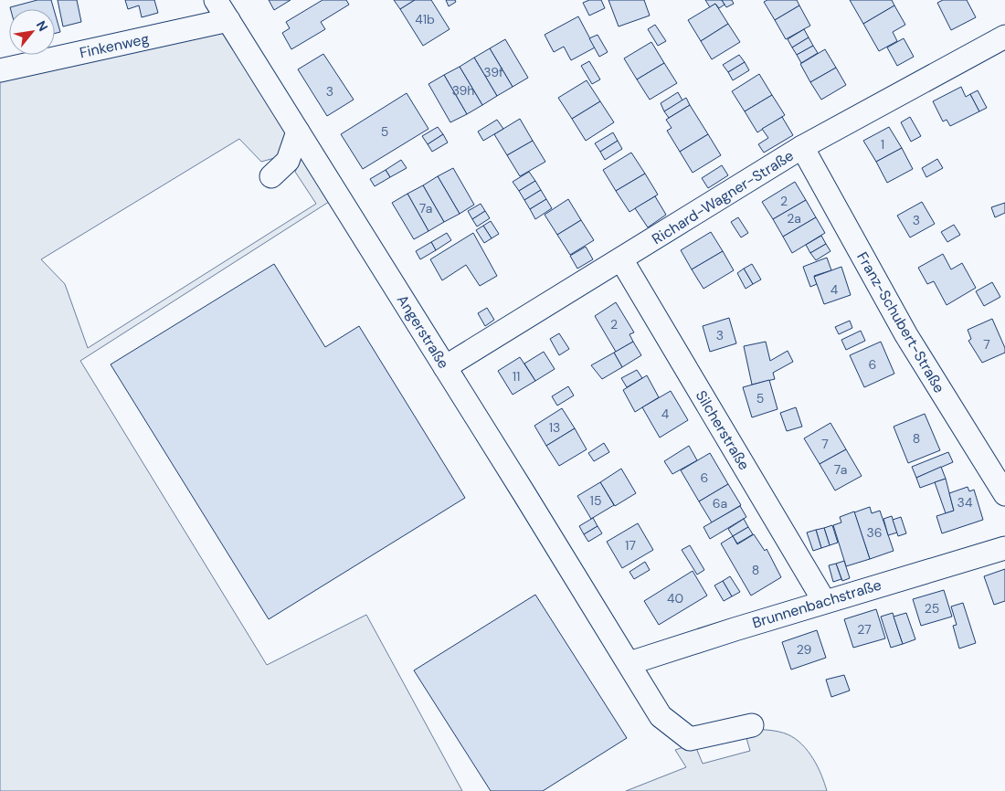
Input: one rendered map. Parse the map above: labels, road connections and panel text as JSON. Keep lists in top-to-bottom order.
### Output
{
  "streets": {
    "street": [
      "Finkenweg",
      "Richard-Wagner-Straße",
      "Franz-Schubert-Straße",
      "Angerstraße",
      "Silcherstraße",
      "Brunnenbachstraße"
    ]
  },
  "crossings": [
    ["Finkenweg", "Angerstraße"],
    ["Richard-Wagner-Straße", "Franz-Schubert-Straße"],
    ["Richard-Wagner-Straße", "Angerstraße"],
    ["Richard-Wagner-Straße", "Silcherstraße"],
    ["Angerstraße", "Brunnenbachstraße"],
    ["Silcherstraße", "Brunnenbachstraße"]
  ],
  "house_numbers": [
    "41b",
    "39f",
    "39h",
    "3",
    "5",
    "1",
    "2",
    "7a",
    "2a",
    "3",
    "4",
    "2",
    "3",
    "7",
    "6",
    "11",
    "5",
    "4",
    "13",
    "8",
    "7",
    "7a",
    "6",
    "15",
    "34",
    "6a",
    "36",
    "17",
    "8",
    "40",
    "25",
    "27",
    "29"
  ],
  "north": "top right"
}
